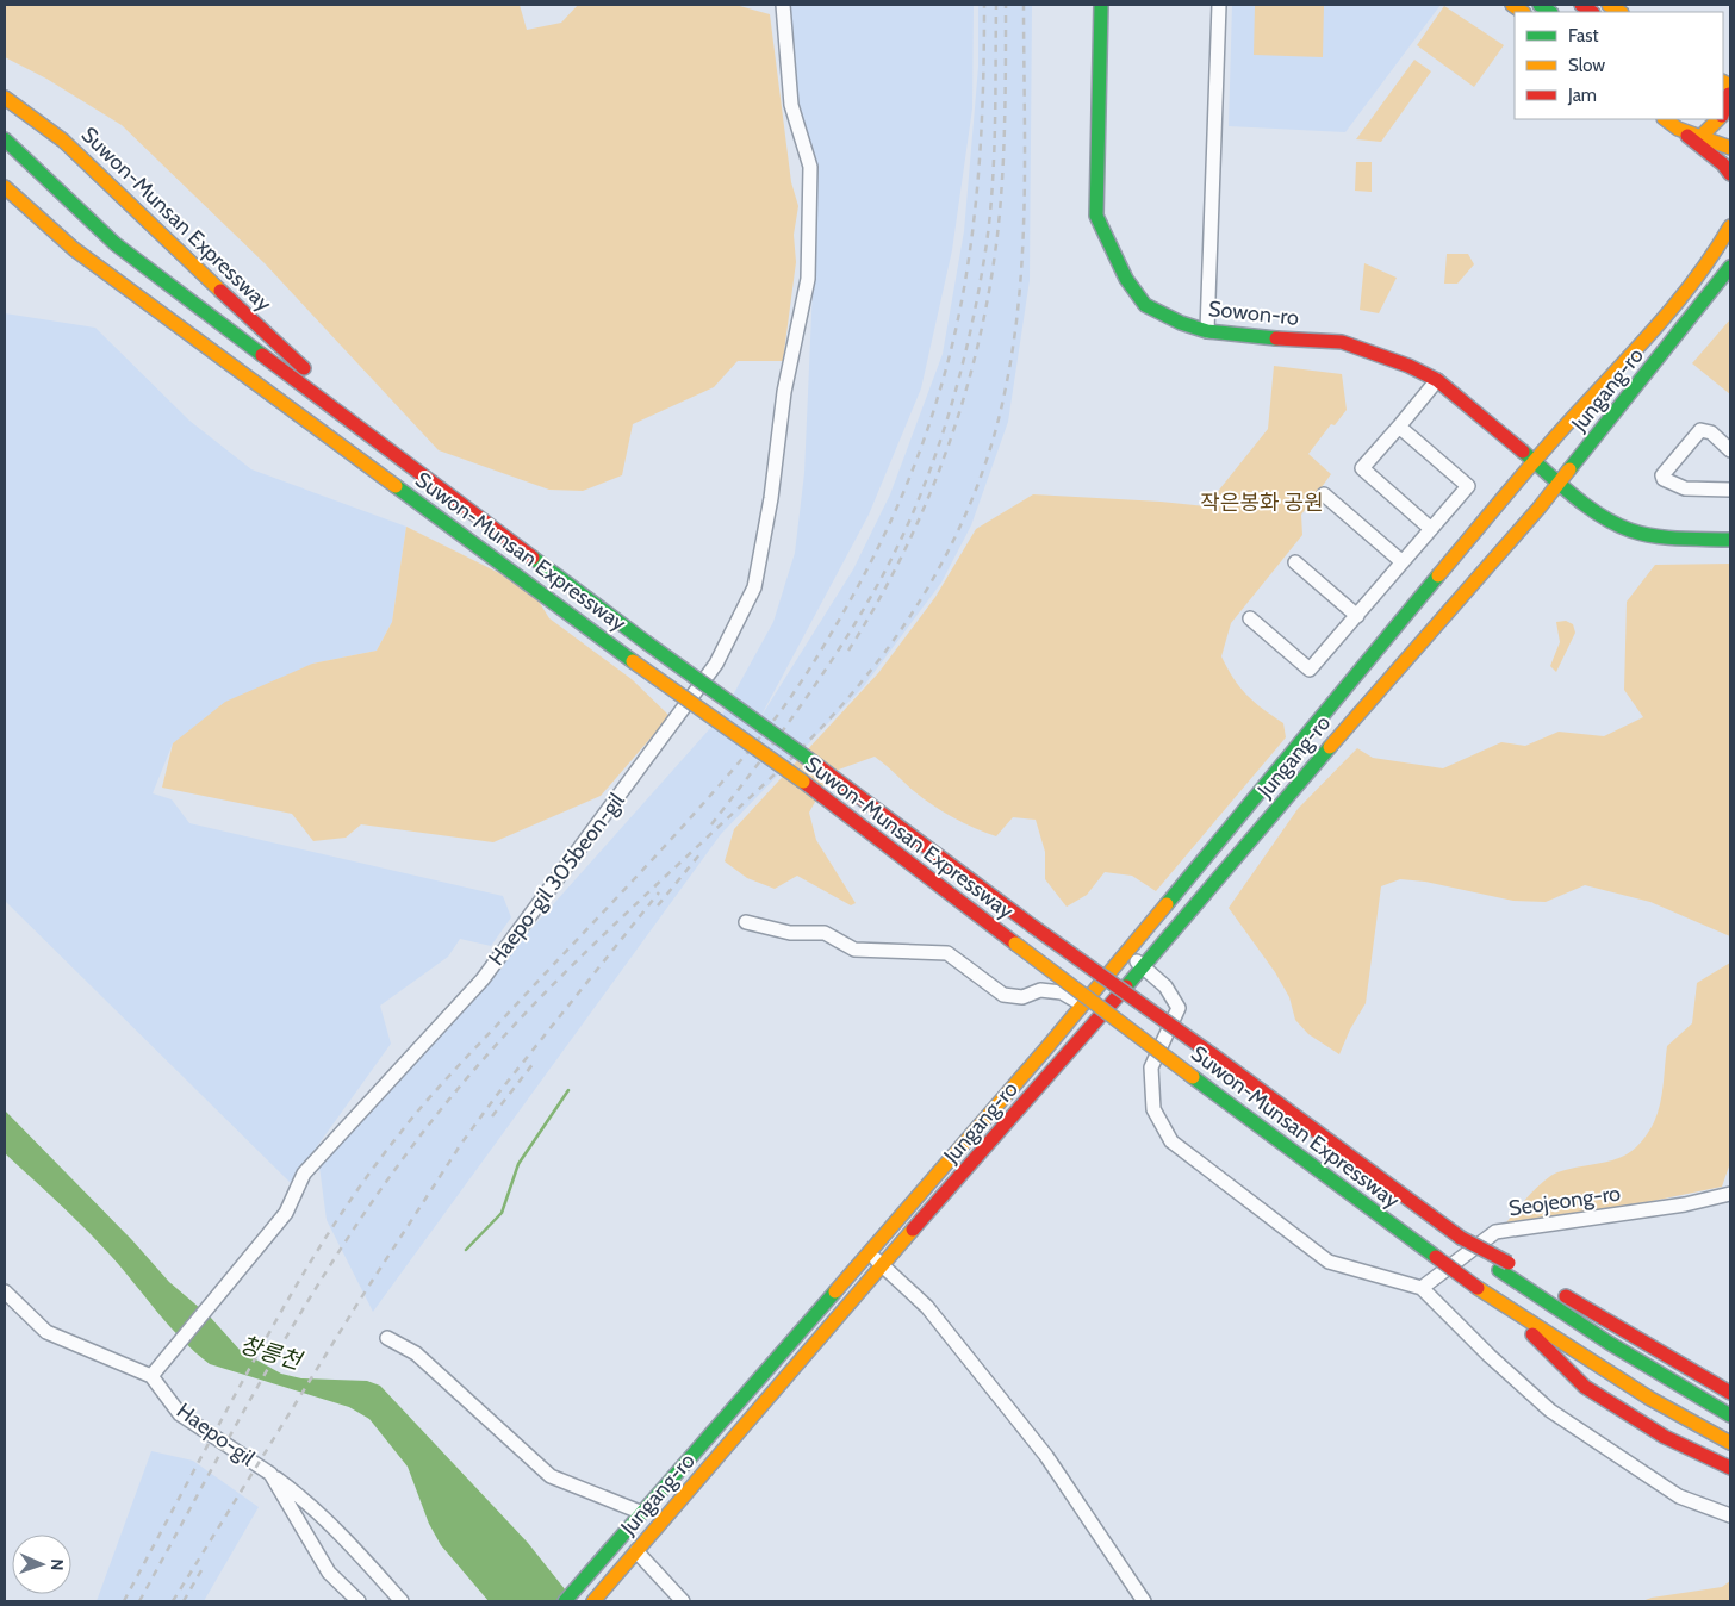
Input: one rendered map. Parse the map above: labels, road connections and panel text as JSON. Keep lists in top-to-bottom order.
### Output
{
  "streets": {
    "main road": ["Suwon-Munsan Expressway", "Sowon-ro", "Jungang-ro"],
    "street": ["Haepo-gil 305beon-gil", "Seojeong-ro", "Haepo-gil"]
  },
  "crossings": [
    ["Sowon-ro", "Jungang-ro"],
    ["Haepo-gil 305beon-gil", "Haepo-gil"]
  ],
  "water": ["창릉천"],
  "parks": ["작은봉화 공원"],
  "legend": ["Fast", "Slow", "Jam"],
  "north": "right"
}
